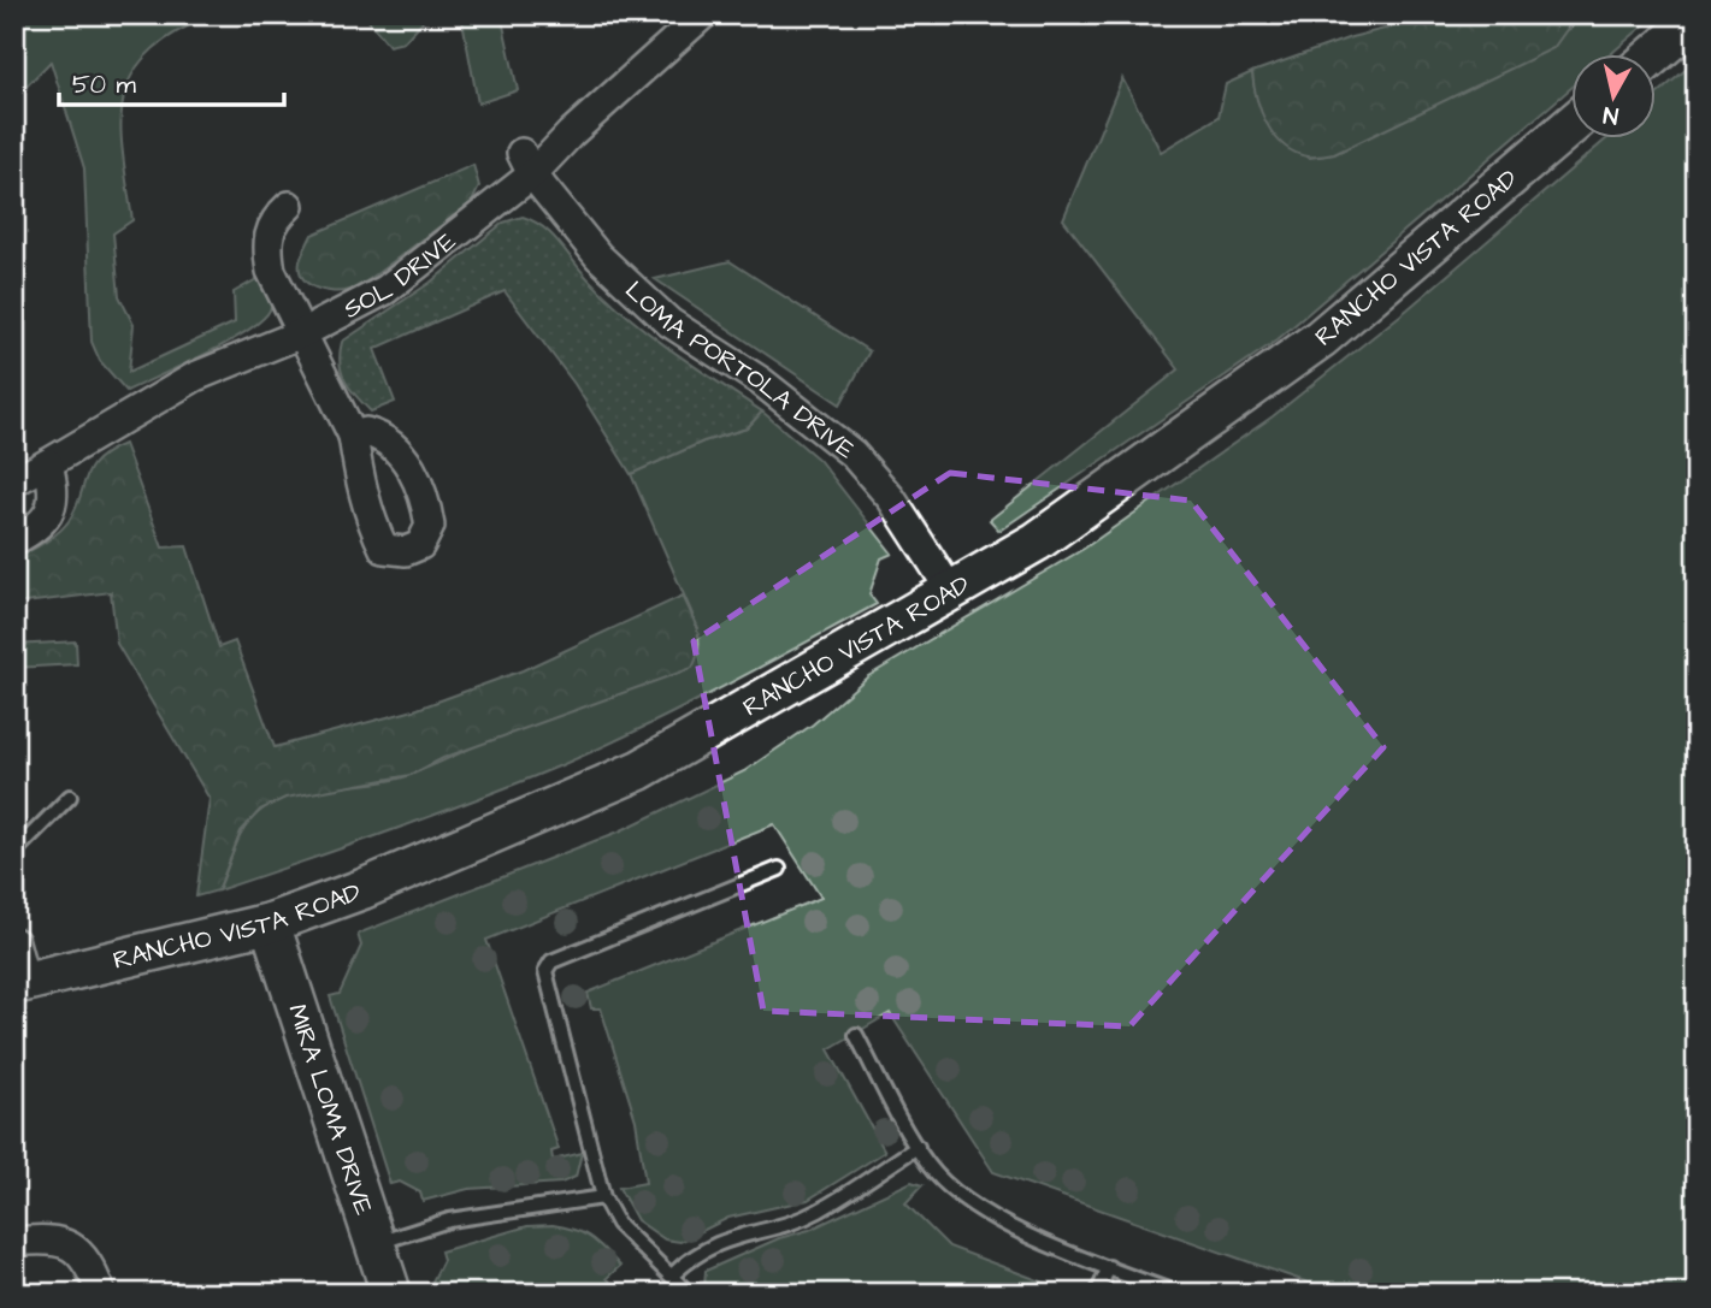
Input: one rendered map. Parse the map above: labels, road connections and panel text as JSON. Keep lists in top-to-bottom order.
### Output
{
  "streets": {
    "main road": ["RANCHO VISTA ROAD", "MIRA LOMA DRIVE"],
    "street": ["SOL DRIVE", "LOMA PORTOLA DRIVE"]
  },
  "crossings": [
    ["RANCHO VISTA ROAD", "LOMA PORTOLA DRIVE"],
    ["RANCHO VISTA ROAD", "MIRA LOMA DRIVE"],
    ["SOL DRIVE", "LOMA PORTOLA DRIVE"]
  ],
  "scale_bar": "50 m",
  "north": "bottom"
}
